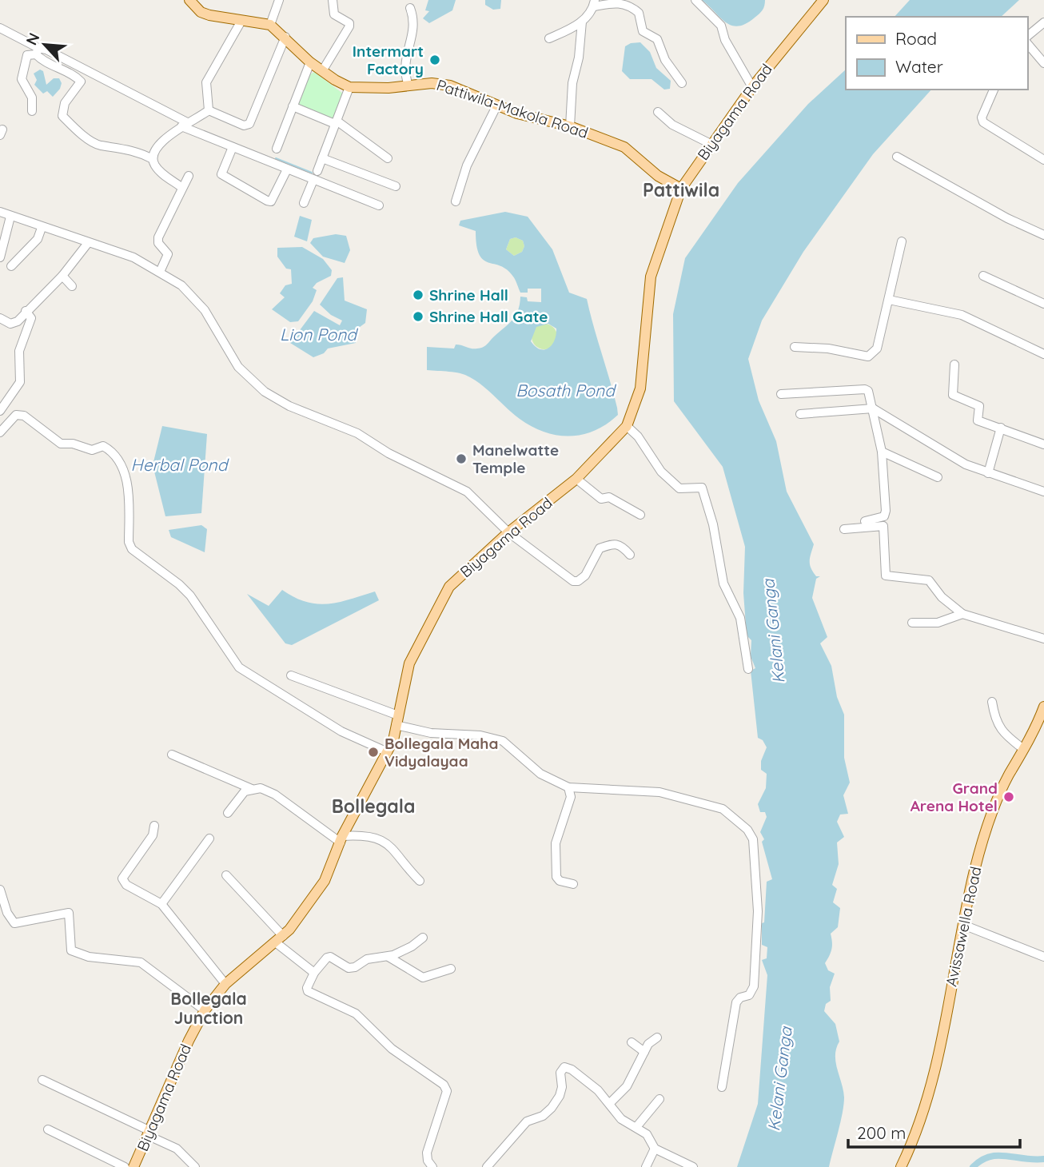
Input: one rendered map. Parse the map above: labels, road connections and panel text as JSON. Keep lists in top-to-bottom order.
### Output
{
  "streets": {
    "main road": ["Pattiwila-Makola Road", "Biyagama Road", "Avissawella Road"]
  },
  "crossings": [
    ["Pattiwila-Makola Road", "Biyagama Road"]
  ],
  "districts": ["Pattiwila", "Bollegala", "Bollegala Junction"],
  "water": [
    "Lion Pond",
    "Bosath Pond",
    "Herbal Pond",
    "Kelani Ganga"
  ],
  "places": [
    "Intermart Factory",
    "Shrine Hall",
    "Shrine Hall Gate",
    "Manelwatte Temple",
    "Bollegala Maha Vidyalayaa",
    "Grand Arena Hotel"
  ],
  "legend": ["Road", "Water"],
  "scale_bar": "200 m",
  "north": "top left"
}
